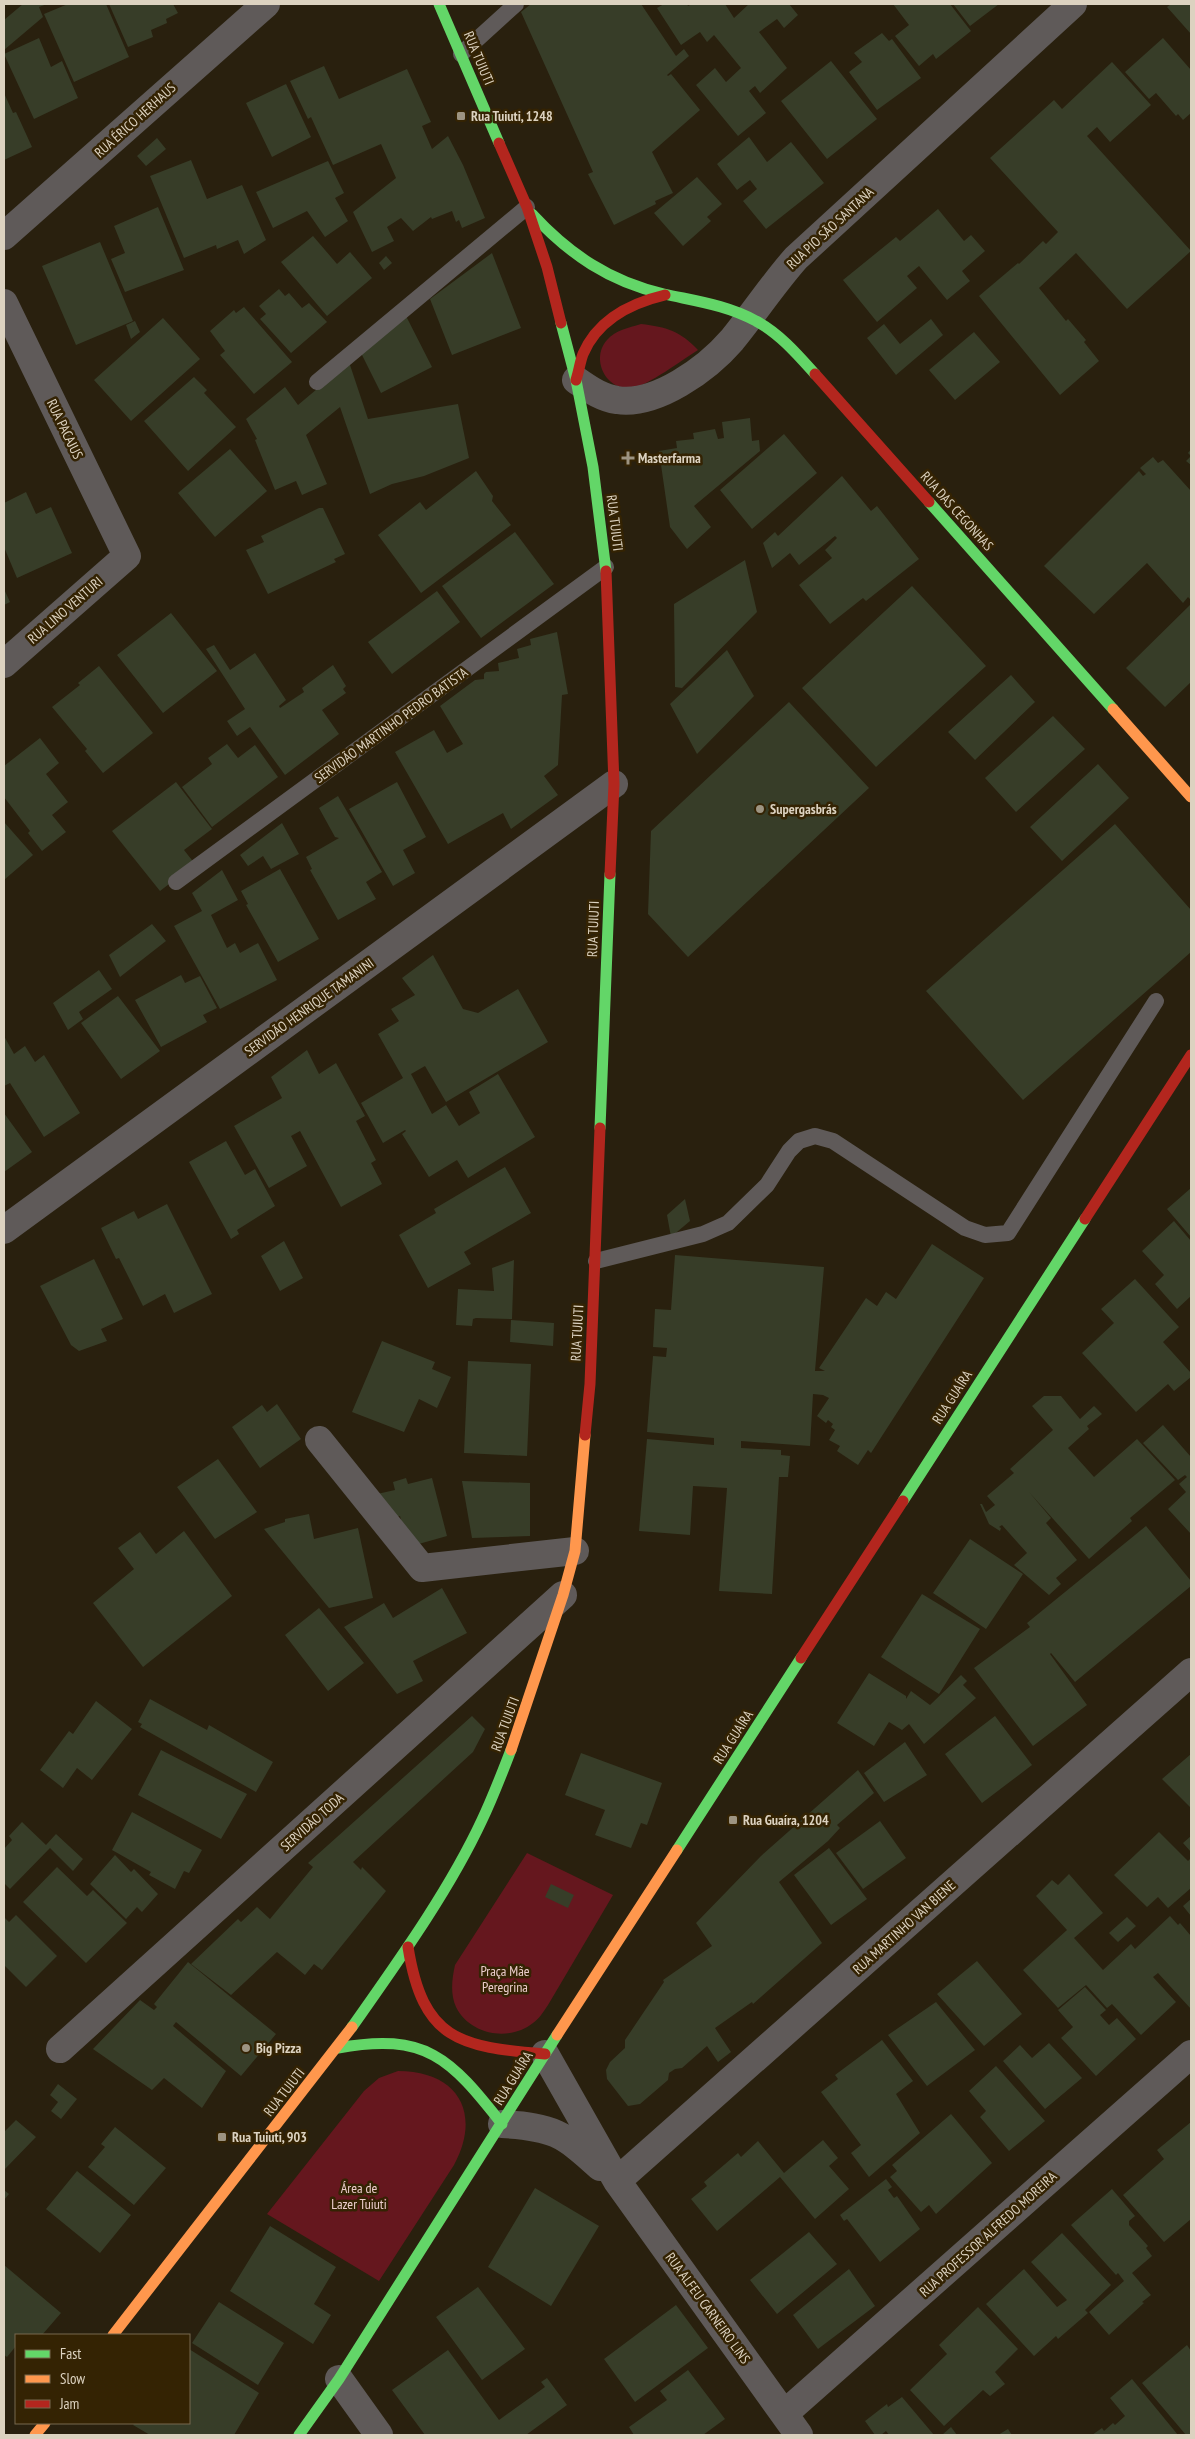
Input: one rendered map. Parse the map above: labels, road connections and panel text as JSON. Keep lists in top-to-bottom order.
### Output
{
  "streets": {
    "main road": ["RUA TUIUTI", "RUA DAS CEGONHAS", "RUA GUAÍRA"],
    "street": [
      "RUA ÉRICO HERHAUS",
      "RUA PIO SÃO SANTANA",
      "RUA PACAJUS",
      "RUA LINO VENTURI",
      "SERVIDÃO HENRIQUE TAMANINI",
      "SERVIDÃO TODA",
      "RUA MARTINHO VAN BIENE",
      "RUA PROFESSOR ALFREDO MOREIRA",
      "RUA ALFEU CARNEIRO LINS"
    ],
    "lane": ["SERVIDÃO MARTINHO PEDRO BATISTA"]
  },
  "crossings": [
    ["RUA TUIUTI", "RUA PIO SÃO SANTANA"],
    ["RUA TUIUTI", "RUA DAS CEGONHAS"],
    ["RUA TUIUTI", "SERVIDÃO MARTINHO PEDRO BATISTA"],
    ["RUA TUIUTI", "SERVIDÃO HENRIQUE TAMANINI"],
    ["RUA TUIUTI", "SERVIDÃO TODA"],
    ["RUA PIO SÃO SANTANA", "RUA DAS CEGONHAS"],
    ["RUA PACAJUS", "RUA LINO VENTURI"],
    ["RUA GUAÍRA", "RUA ALFEU CARNEIRO LINS"],
    ["RUA MARTINHO VAN BIENE", "RUA ALFEU CARNEIRO LINS"],
    ["RUA PROFESSOR ALFREDO MOREIRA", "RUA ALFEU CARNEIRO LINS"]
  ],
  "parks": ["Praça Mãe Peregrina", "Área de Lazer Tuiuti"],
  "places": {
    "transit": ["Rua Tuiuti, 1248", "Rua Guaíra, 1204", "Rua Tuiuti, 903"],
    "health": ["Masterfarma"],
    "other": ["Supergasbrás", "Big Pizza"]
  },
  "legend": ["Fast", "Slow", "Jam"]
}
